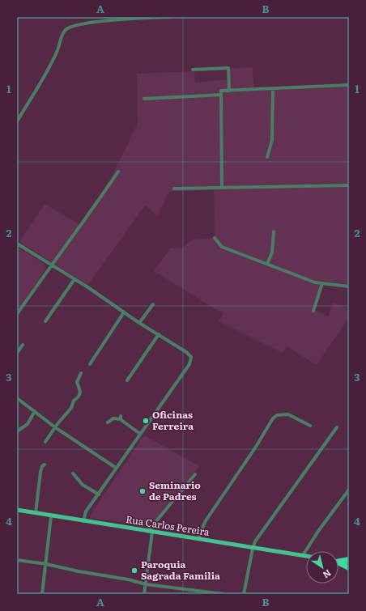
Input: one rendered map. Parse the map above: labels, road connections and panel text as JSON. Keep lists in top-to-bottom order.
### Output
{
  "streets": {
    "main road": ["Rua Carlos Pereira"]
  },
  "places": ["Oficinas Ferreira", "Seminario de Padres", "Paroquia Sagrada Familia"],
  "north": "bottom right",
  "grid": {
    "columns": ["A", "B"],
    "rows": [
      "1",
      "2",
      "3",
      "4"
    ]
  }
}
